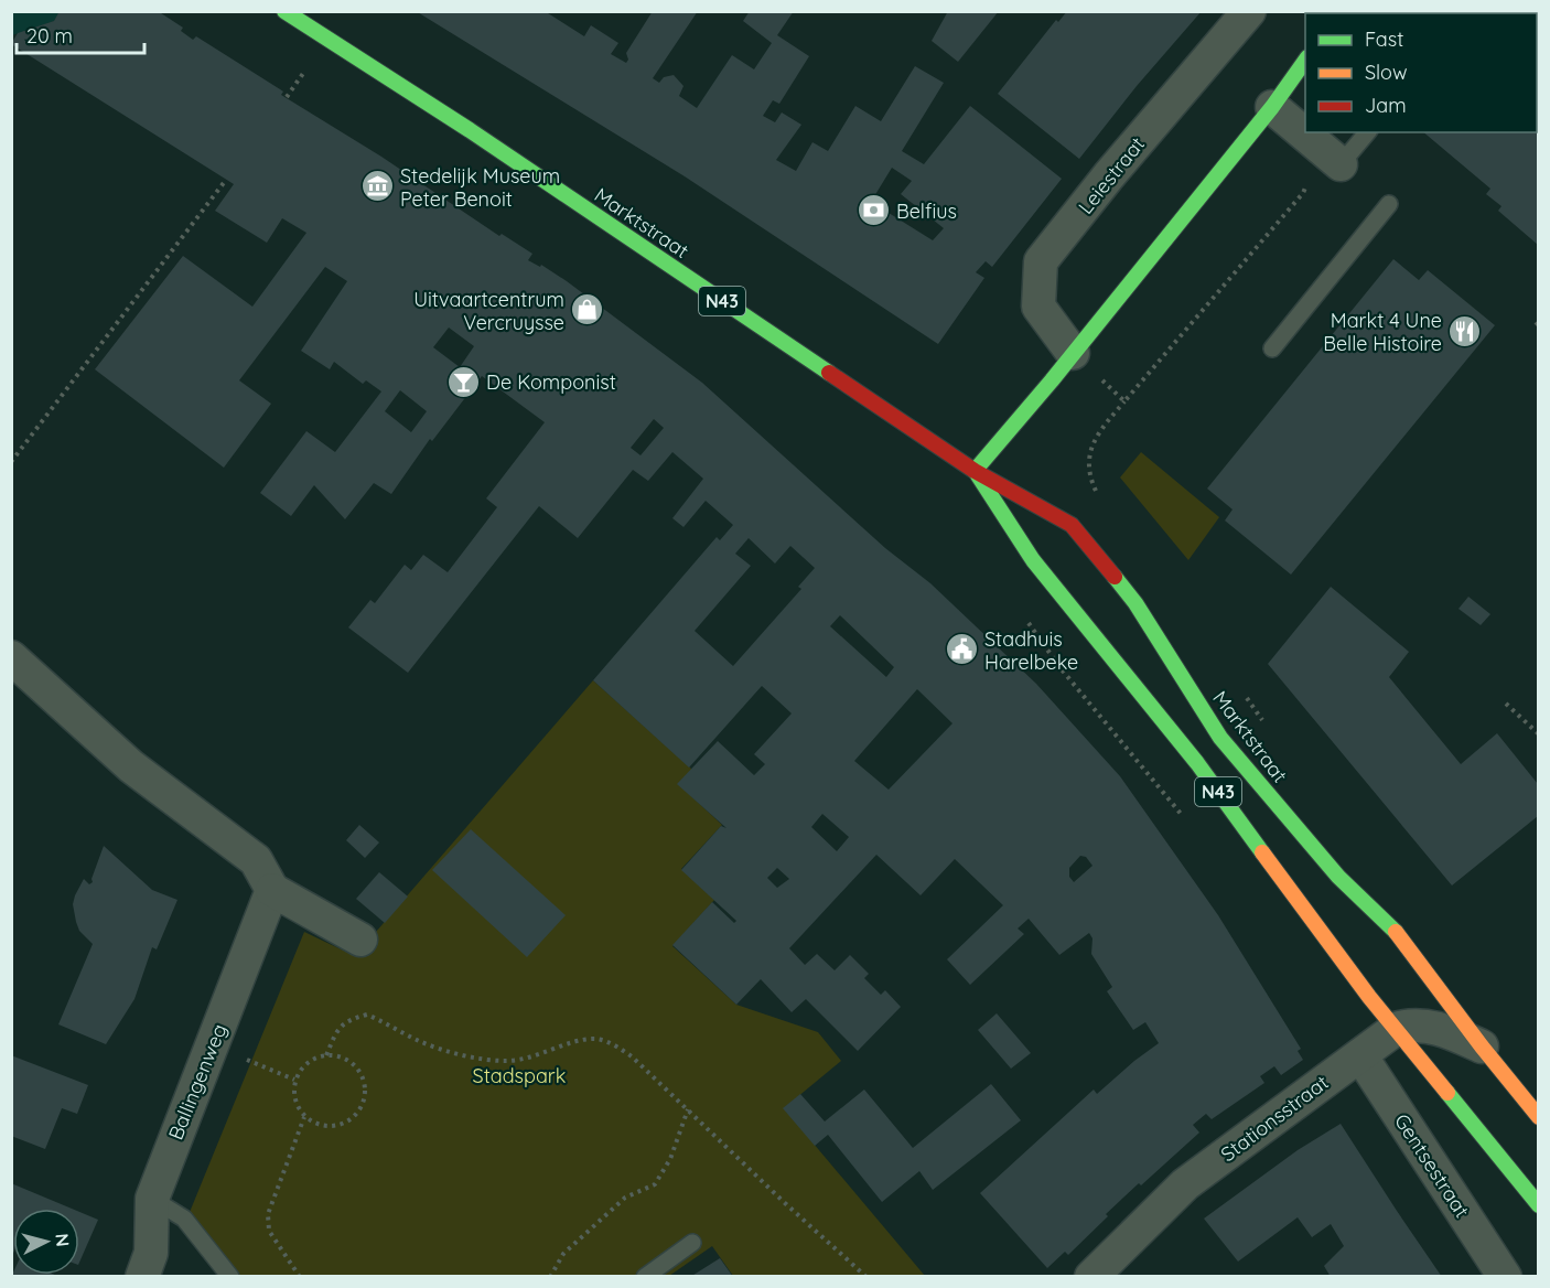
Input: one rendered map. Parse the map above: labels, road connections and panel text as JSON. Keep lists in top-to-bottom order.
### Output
{
  "streets": {
    "main road": ["Marktstraat", "N43"],
    "street": [
      "Leiestraat",
      "Ballingenweg",
      "Stationsstraat",
      "Gentsestraat"
    ]
  },
  "crossings": [
    ["Marktstraat", "N43"],
    ["Marktstraat", "Stationsstraat"],
    ["N43", "Stationsstraat"],
    ["Stationsstraat", "Gentsestraat"]
  ],
  "parks": ["Stadspark"],
  "places": {
    "museum": ["Stedelijk Museum Peter Benoit"],
    "bank": ["Belfius"],
    "shop": ["Uitvaartcentrum Vercruysse"],
    "restaurant": ["Markt 4 Une Belle Histoire"],
    "bar": ["De Komponist"],
    "public building": ["Stadhuis Harelbeke"]
  },
  "legend": ["Fast", "Slow", "Jam"],
  "scale_bar": "20 m",
  "north": "right"
}
